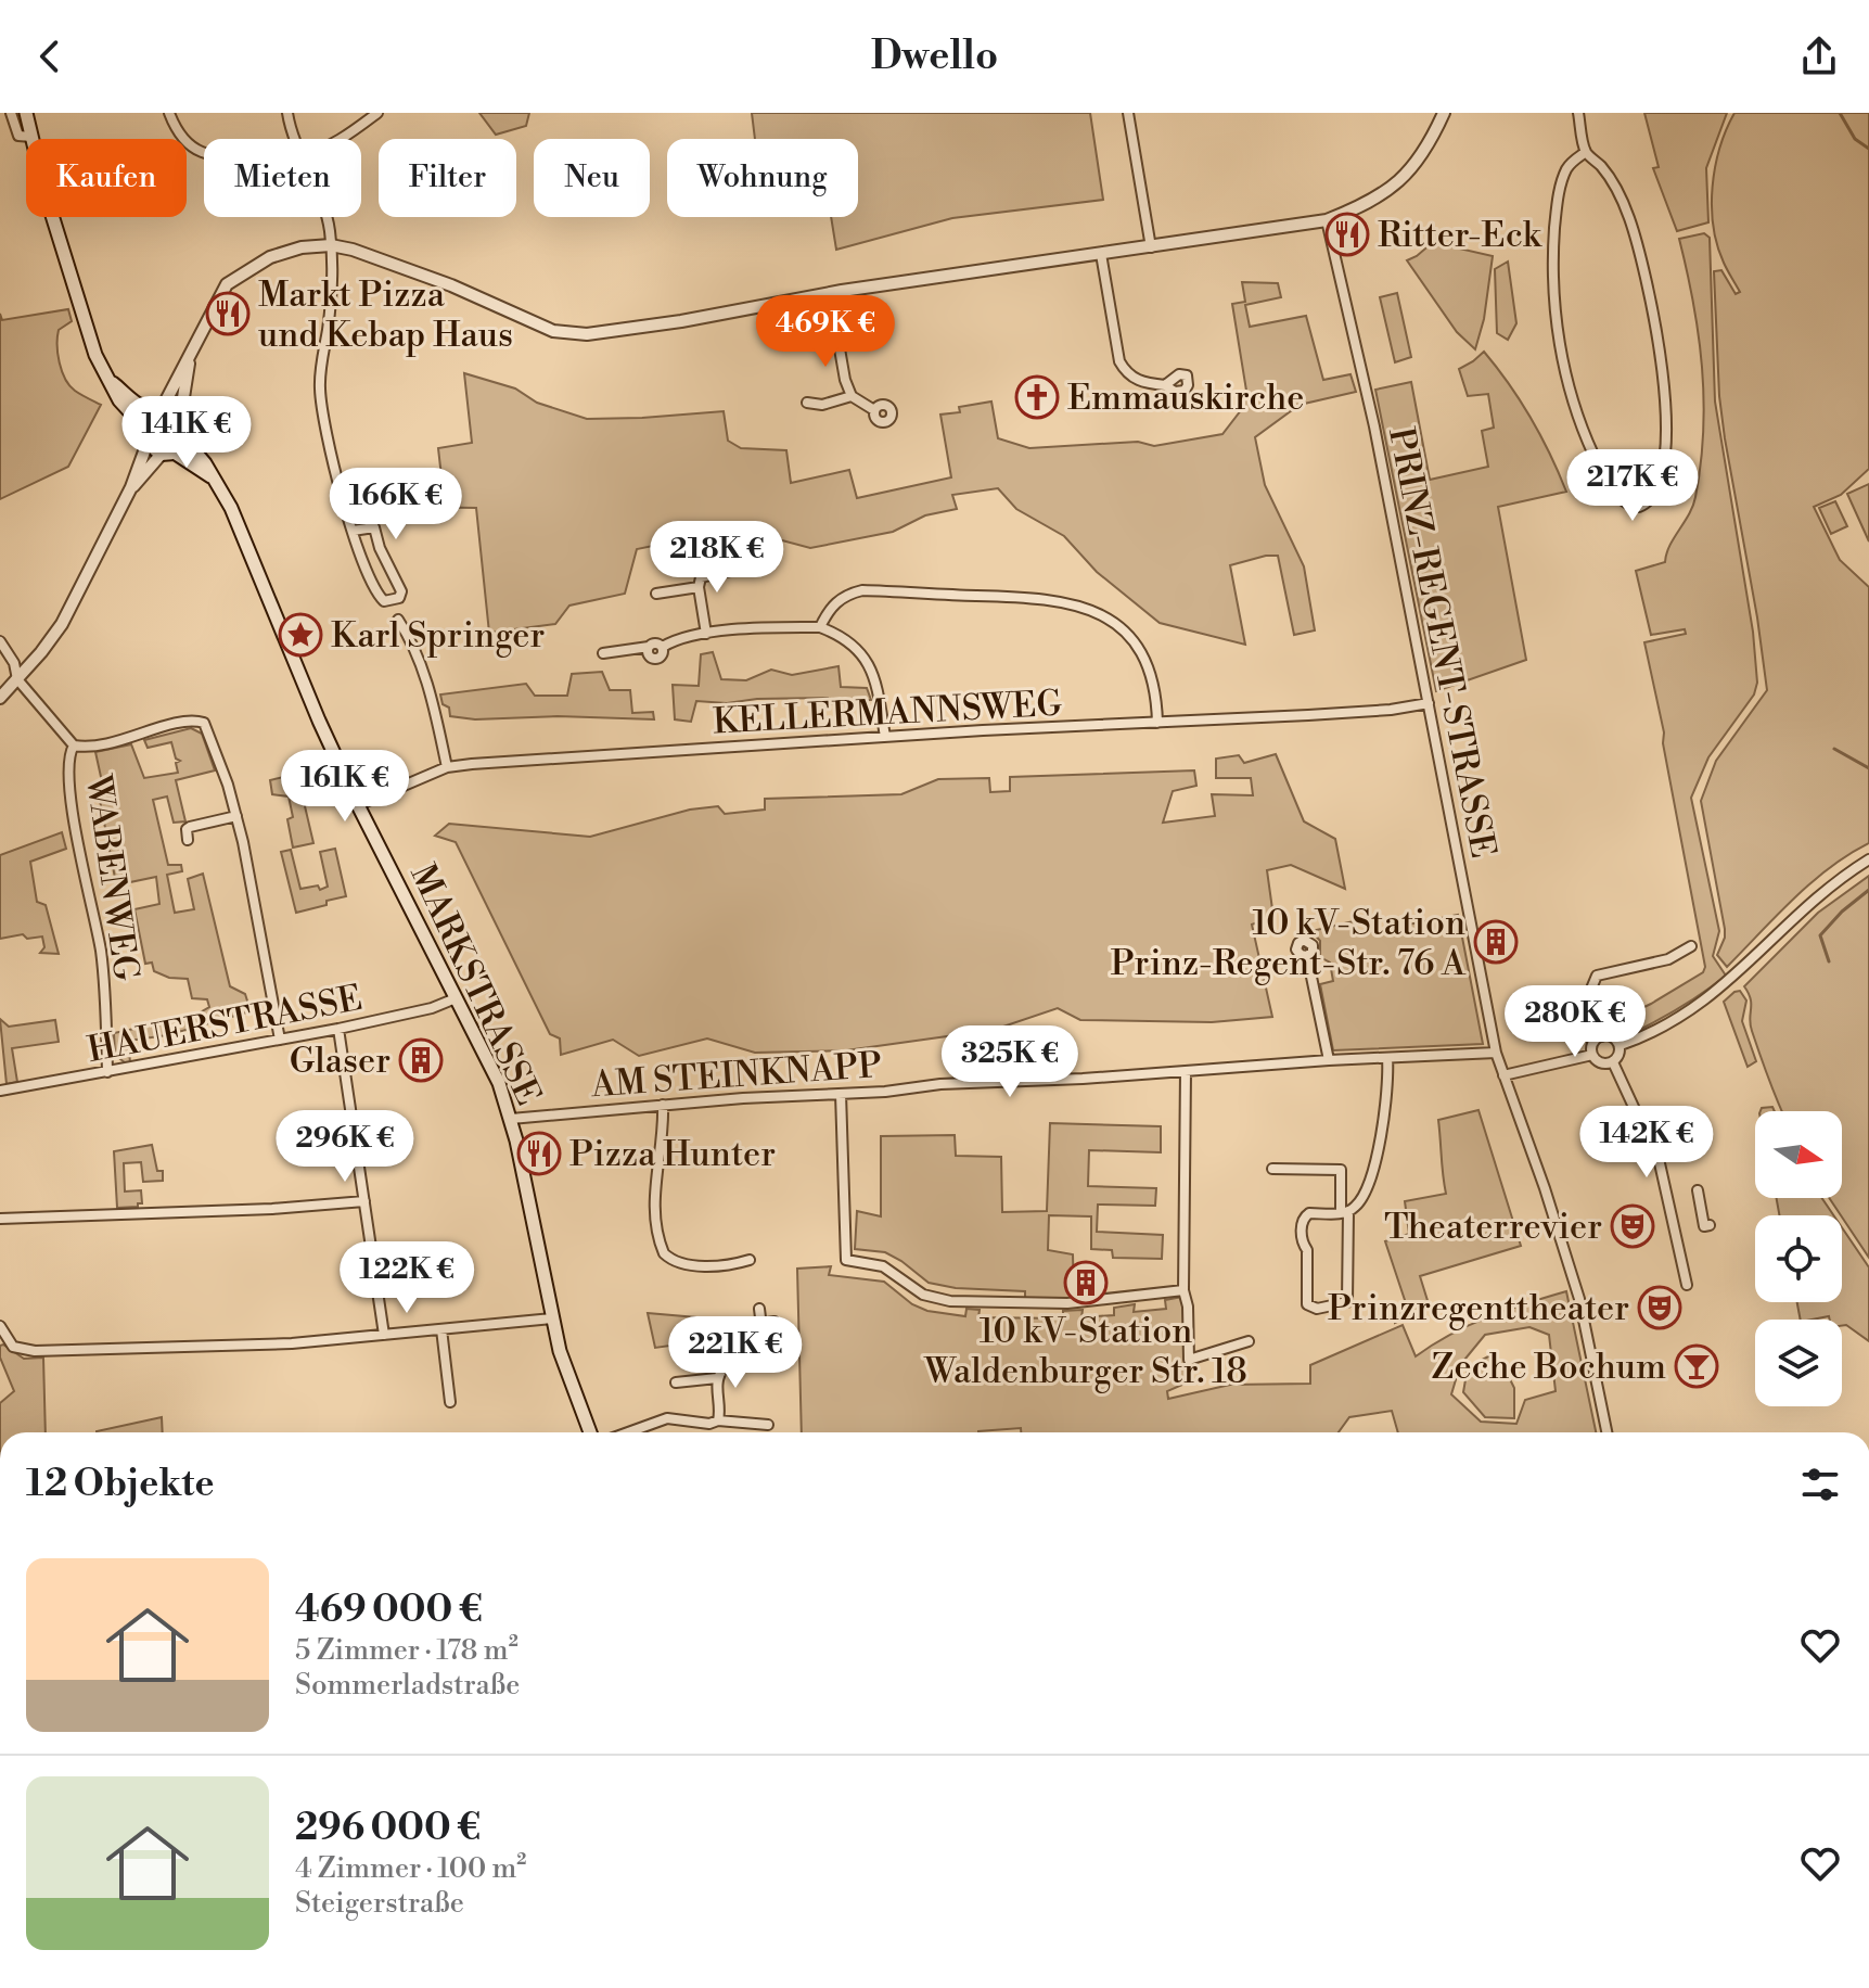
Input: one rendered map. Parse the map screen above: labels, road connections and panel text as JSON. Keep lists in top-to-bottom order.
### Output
{
  "streets": {
    "main road": ["MARKSTRASSE"],
    "street": [
      "PRINZ-REGENT-STRASSE",
      "KELLERMANNSWEG",
      "WABENWEG",
      "HAUERSTRASSE",
      "AM STEINKNAPP"
    ]
  },
  "crossings": [
    ["PRINZ-REGENT-STRASSE", "KELLERMANNSWEG"],
    ["PRINZ-REGENT-STRASSE", "AM STEINKNAPP"],
    ["KELLERMANNSWEG", "MARKSTRASSE"],
    ["WABENWEG", "HAUERSTRASSE"],
    ["MARKSTRASSE", "HAUERSTRASSE"],
    ["MARKSTRASSE", "AM STEINKNAPP"]
  ],
  "places": {
    "restaurant": ["Ritter-Eck", "Markt Pizza und Kebap Haus", "Pizza Hunter"],
    "church": ["Emmauskirche"],
    "place": ["Karl Springer"],
    "building": ["10 kV-Station Prinz-Regent-Str. 76 A", "Glaser", "10 kV-Station Waldenburger Str. 18"],
    "theatre": ["Theaterrevier", "Prinzregenttheater"],
    "bar": ["Zeche Bochum"]
  },
  "north": "right",
  "page": {
    "header": "Dwello",
    "chip": [
      "Kaufen",
      "Mieten",
      "Filter",
      "Neu",
      "Wohnung"
    ],
    "price": [
      "469K €",
      "141K €",
      "217K €",
      "166K €",
      "218K €",
      "161K €",
      "280K €",
      "325K €",
      "142K €",
      "296K €",
      "122K €",
      "221K €"
    ],
    "heading": "12 Objekte",
    "list": [
      {
        "name": "469 000 €",
        "note": "5 Zimmer · 178 m² · Sommerladstraße"
      },
      {
        "name": "296 000 €",
        "note": "4 Zimmer · 100 m² · Steigerstraße"
      }
    ]
  }
}
